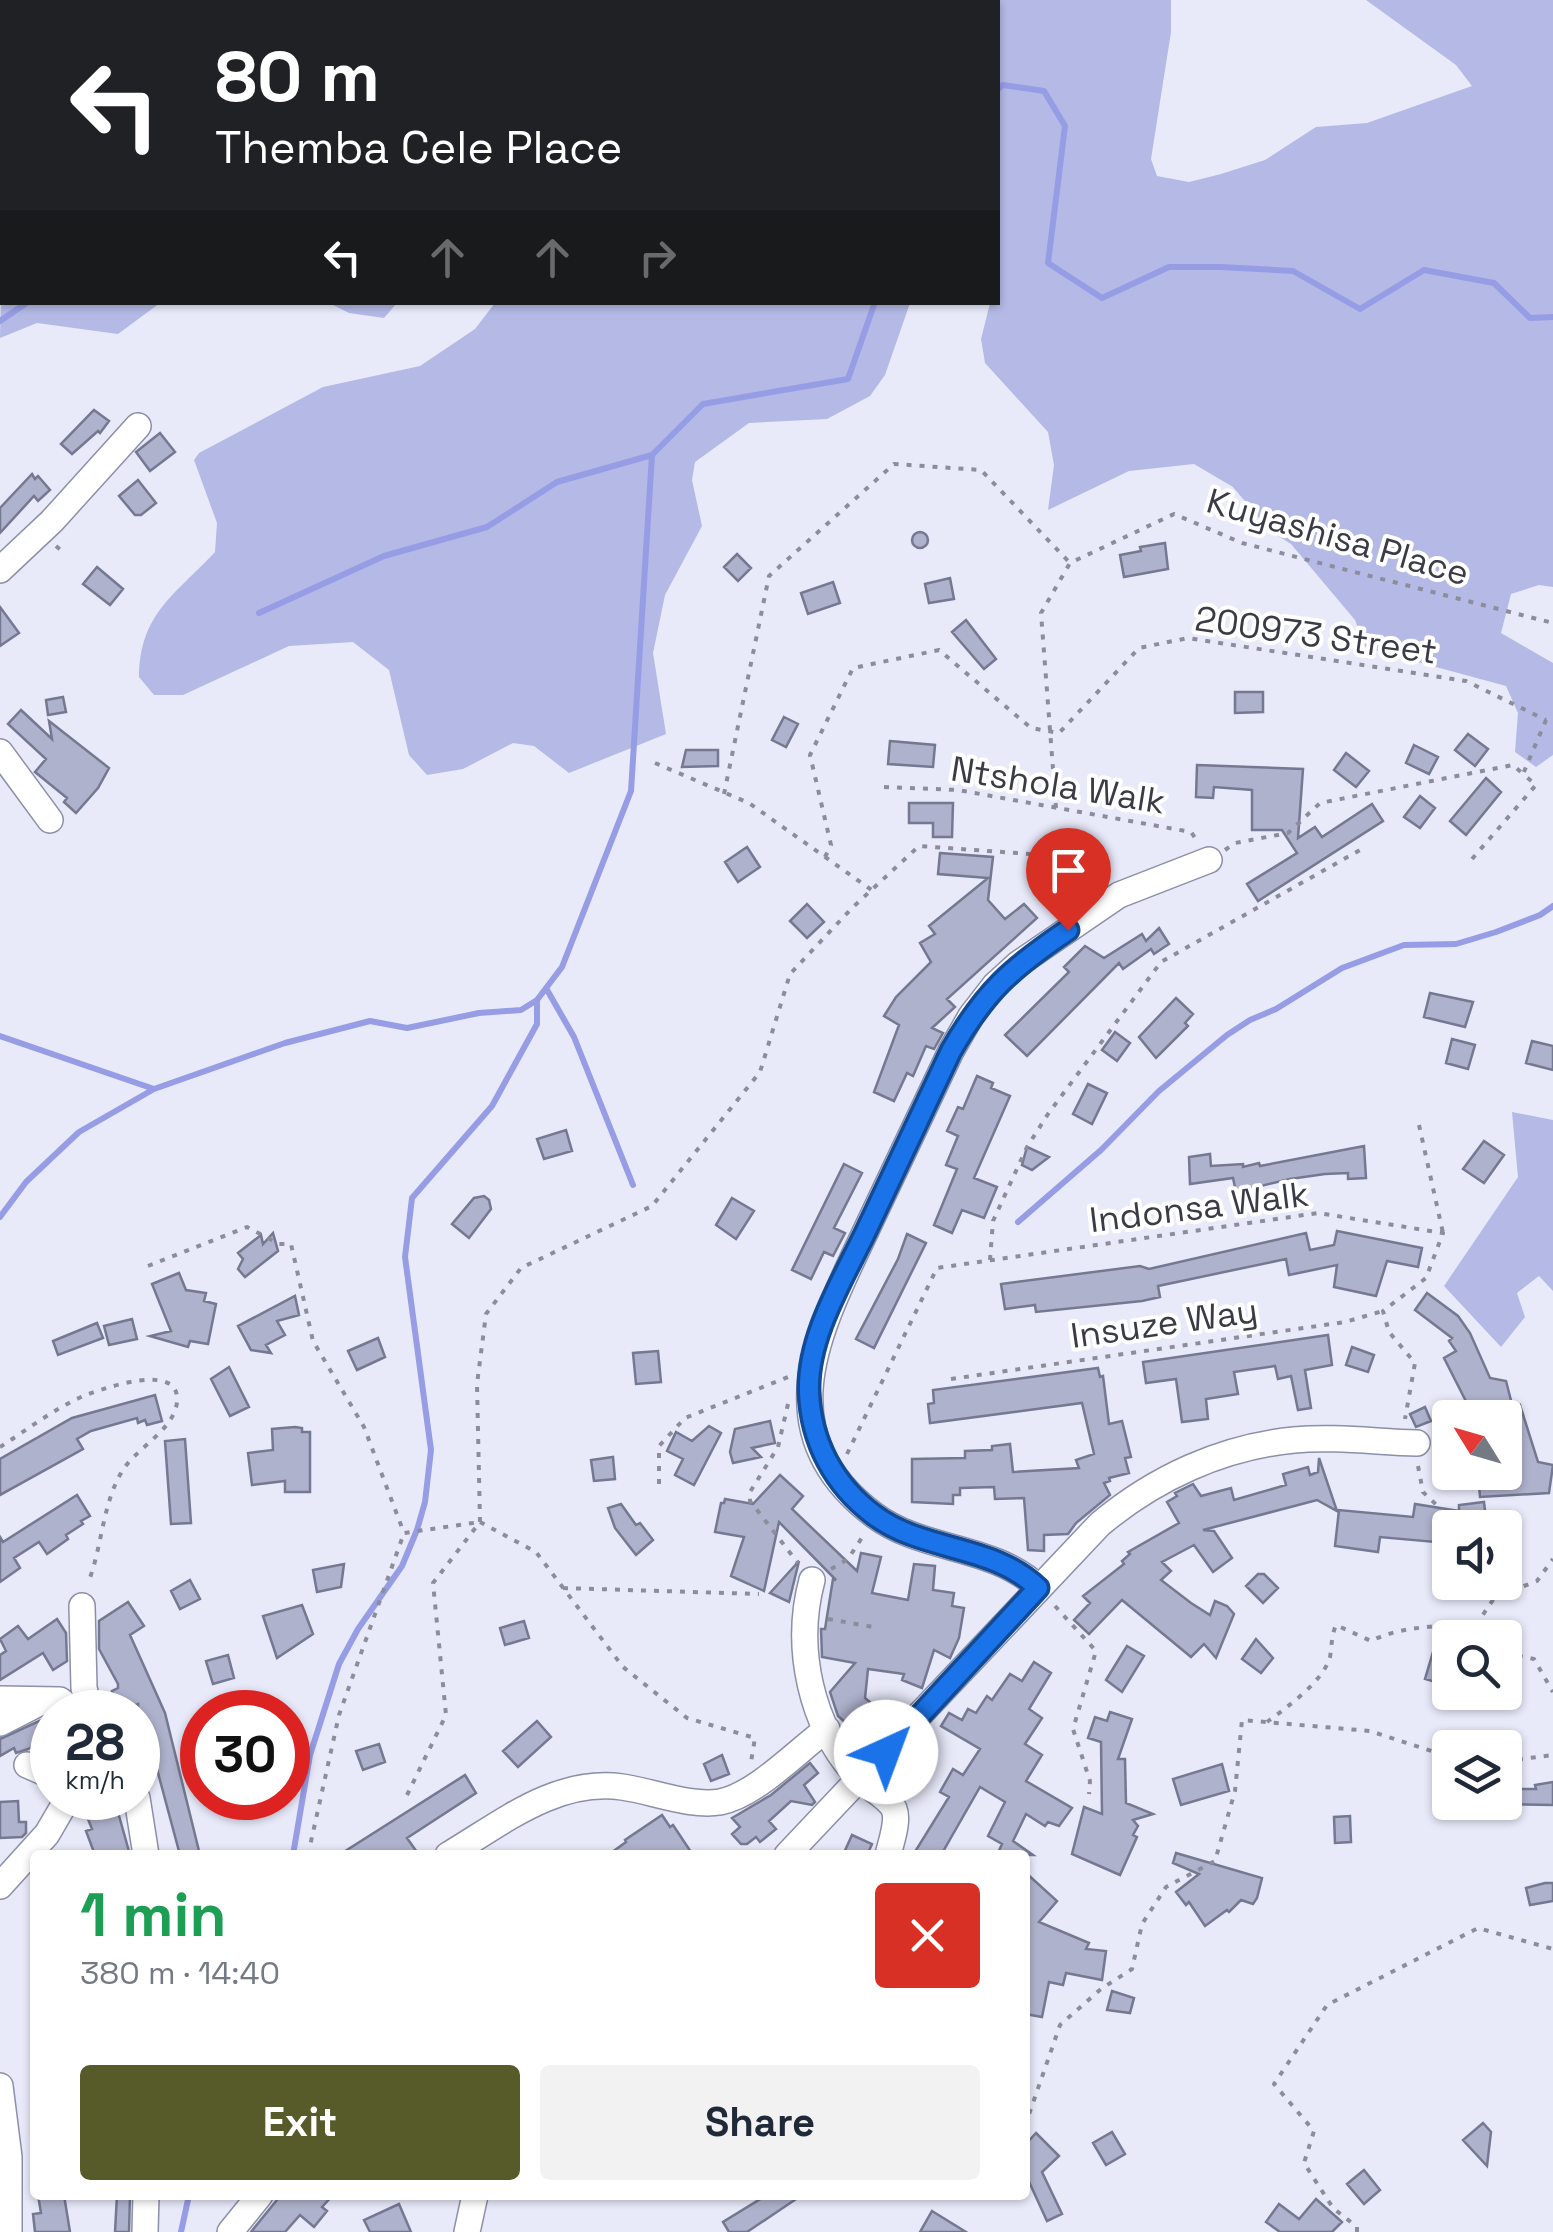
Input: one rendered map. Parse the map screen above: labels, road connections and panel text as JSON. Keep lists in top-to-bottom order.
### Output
{
  "streets": {
    "path": [
      "Kuyashisa Place",
      "200973 Street",
      "Ntshola Walk",
      "Indonsa Walk",
      "Insuze Way"
    ]
  },
  "north": "top left",
  "page": {
    "turn": ["80 m", "Themba Cele Place"],
    "speed": "28 km/h",
    "limit": "30",
    "heading": ["1 min", "380 m · 14:40"],
    "buttons": ["Exit", "Share"]
  }
}
